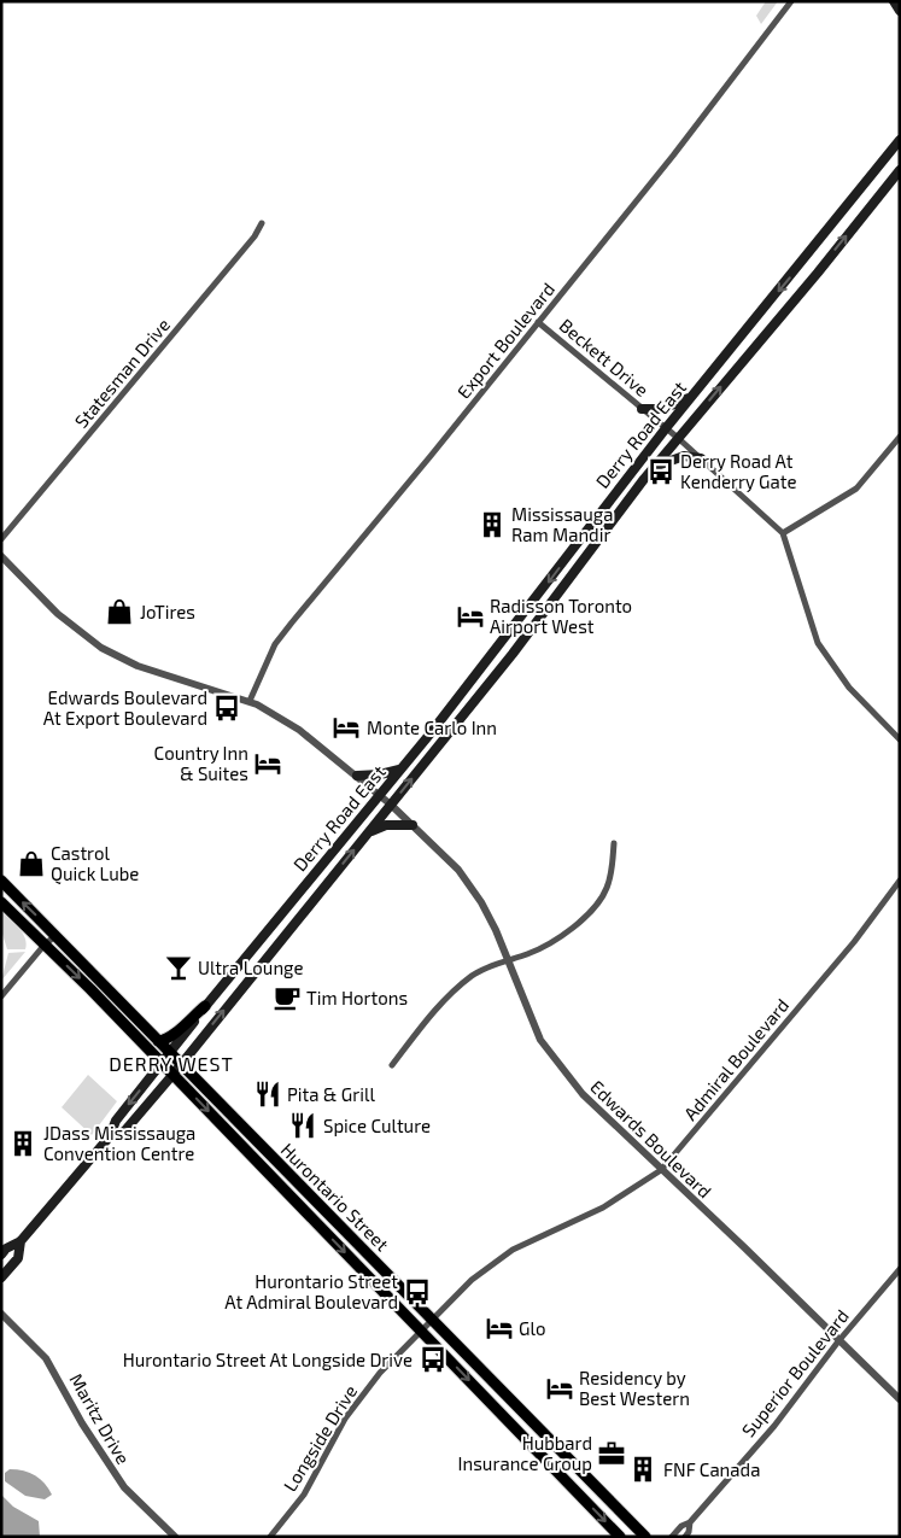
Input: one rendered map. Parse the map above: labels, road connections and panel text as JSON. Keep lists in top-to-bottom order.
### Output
{
  "streets": {
    "main road": ["Derry Road East", "Hurontario Street"],
    "street": [
      "Export Boulevard",
      "Beckett Drive",
      "Statesman Drive",
      "Admiral Boulevard",
      "Edwards Boulevard",
      "Superior Boulevard",
      "Maritz Drive",
      "Longside Drive"
    ]
  },
  "crossings": [
    ["Export Boulevard", "Beckett Drive"],
    ["Export Boulevard", "Edwards Boulevard"],
    ["Beckett Drive", "Derry Road East"],
    ["Derry Road East", "Edwards Boulevard"],
    ["Derry Road East", "Hurontario Street"],
    ["Admiral Boulevard", "Edwards Boulevard"],
    ["Admiral Boulevard", "Hurontario Street"],
    ["Admiral Boulevard", "Longside Drive"],
    ["Edwards Boulevard", "Superior Boulevard"],
    ["Hurontario Street", "Longside Drive"]
  ],
  "districts": ["DERRY WEST"],
  "places": {
    "bus stop": [
      "Derry Road At Kenderry Gate",
      "Edwards Boulevard At Export Boulevard",
      "Hurontario Street At Admiral Boulevard",
      "Hurontario Street At Longside Drive"
    ],
    "building": ["Mississauga Ram Mandir", "JDass Mississauga Convention Centre", "FNF Canada"],
    "shop": ["JoTires", "Castrol Quick Lube"],
    "hotel": [
      "Radisson Toronto Airport West",
      "Monte Carlo Inn",
      "Country Inn & Suites",
      "Glo",
      "Residency by Best Western"
    ],
    "bar": ["Ultra Lounge"],
    "cafe": ["Tim Hortons"],
    "restaurant": ["Pita & Grill", "Spice Culture"],
    "office": ["Hubbard Insurance Group"]
  }
}
